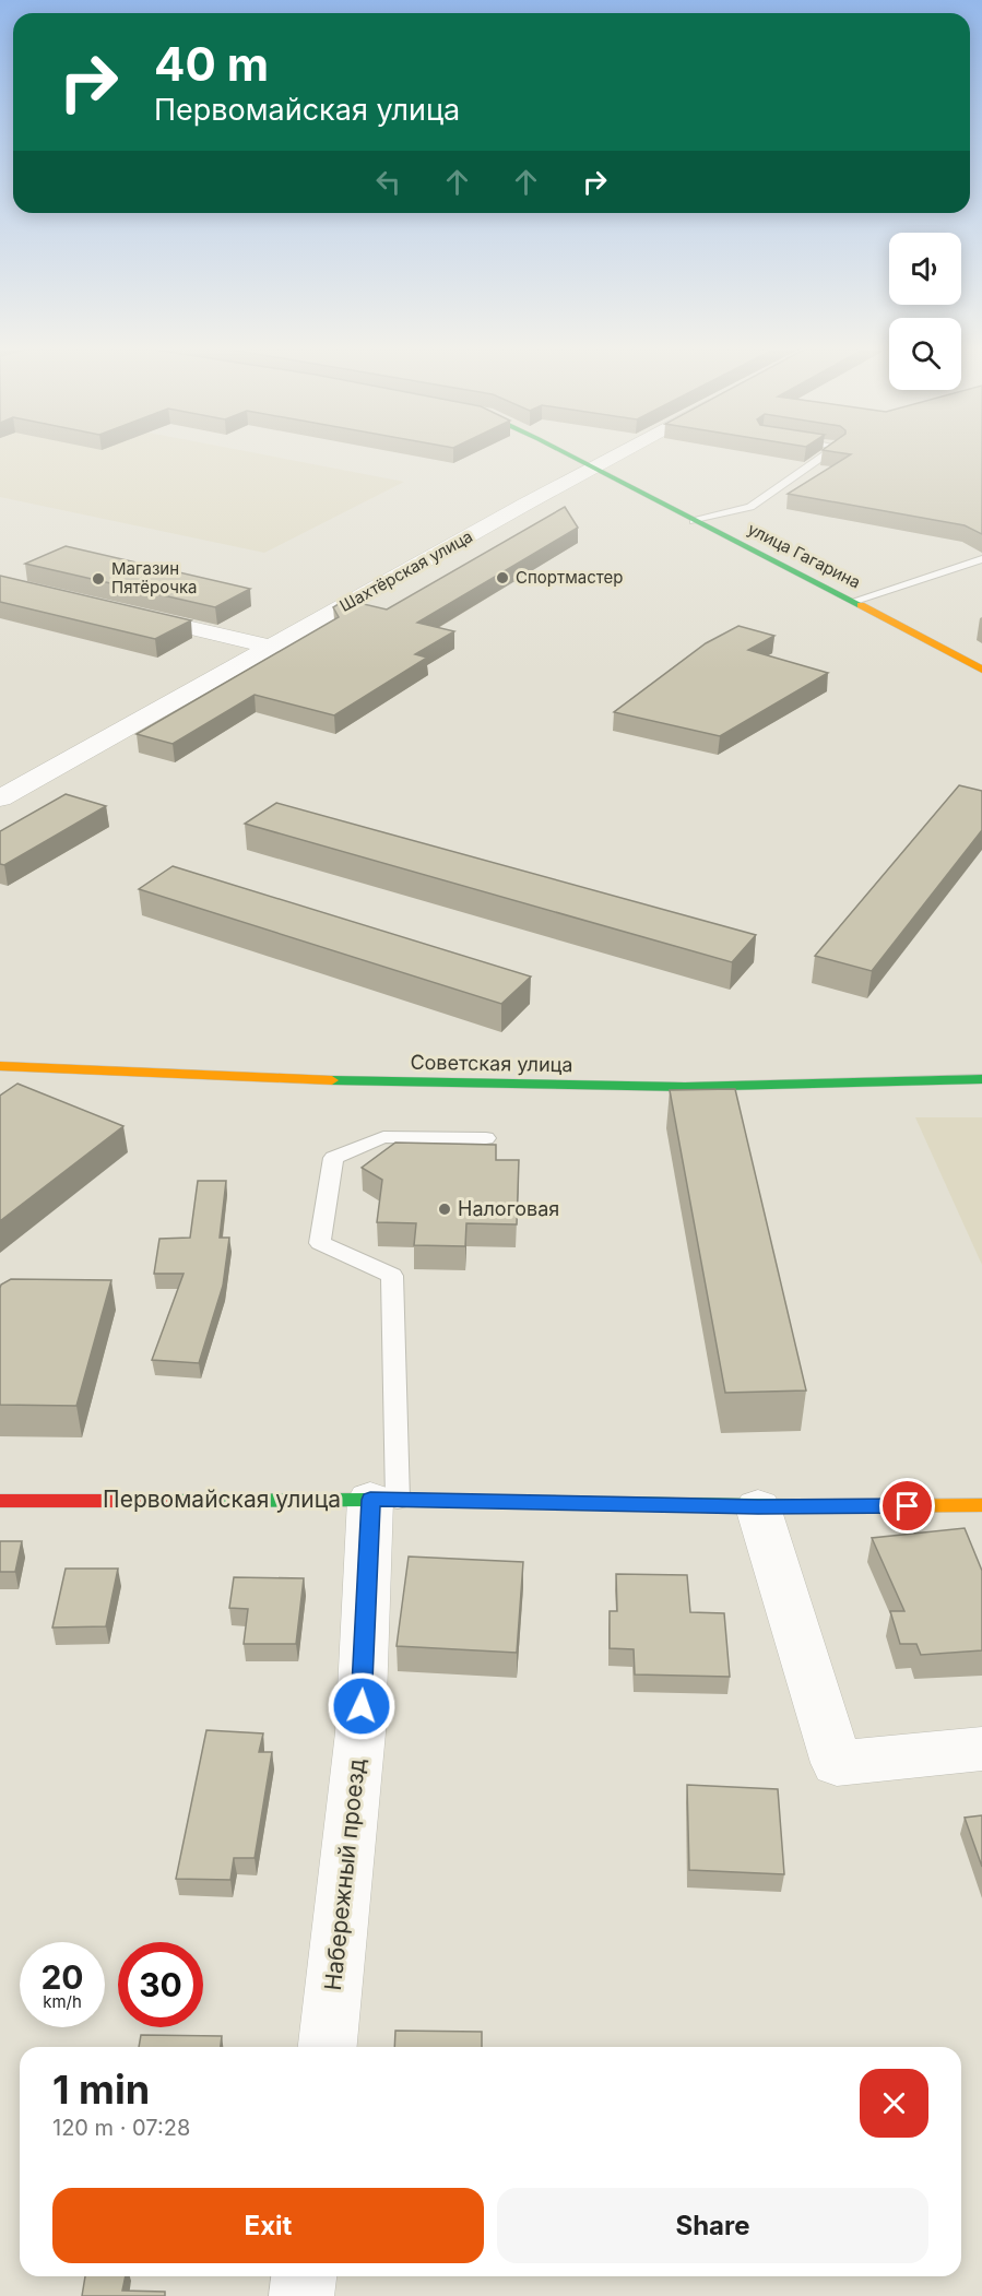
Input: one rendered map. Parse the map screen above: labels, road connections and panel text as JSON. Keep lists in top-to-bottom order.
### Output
{
  "streets": {
    "street": [
      "улица Гагарина",
      "Шахтёрская улица",
      "Советская улица",
      "Первомайская улица",
      "Набережный проезд"
    ]
  },
  "crossings": [
    ["улица Гагарина", "Шахтёрская улица"],
    ["Первомайская улица", "Набережный проезд"]
  ],
  "places": ["Спортмастер", "Магазин Пятёрочка", "Налоговая"],
  "page": {
    "turn": ["40 m", "Первомайская улица"],
    "speed": "20 km/h",
    "limit": "30",
    "heading": ["1 min", "120 m · 07:28"],
    "buttons": ["Exit", "Share"]
  }
}
